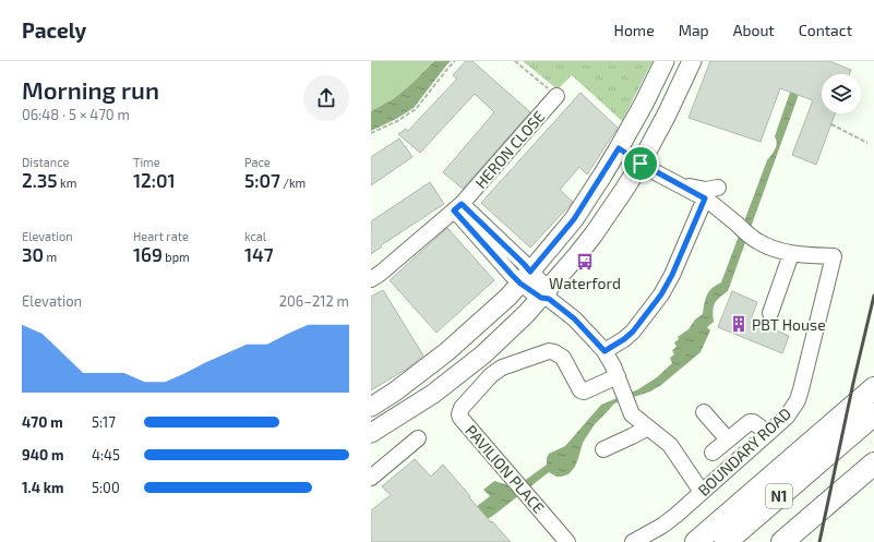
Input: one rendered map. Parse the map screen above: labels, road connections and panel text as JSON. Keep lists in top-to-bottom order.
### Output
{
  "streets": {
    "highway": ["N1"],
    "street": ["HERON CLOSE", "BOUNDARY ROAD", "PAVILION PLACE"]
  },
  "places": {
    "bus stop": ["Waterford"],
    "building": ["PBT House"]
  },
  "page": {
    "header": "Pacely",
    "nav": [
      "Home",
      "Map",
      "About",
      "Contact"
    ],
    "heading": ["Morning run", "06:48 · 5 × 470 m"],
    "stats": [
      ["Distance", "2.35 km"],
      ["Time", "12:01"],
      ["Pace", "5:07 /km"],
      ["Elevation", "30 m"],
      ["Heart rate", "169 bpm"],
      ["kcal", "147"]
    ],
    "chart": ["Elevation", "206–212 m"],
    "list": [
      {
        "name": "470 m",
        "note": "5:17"
      },
      {
        "name": "940 m",
        "note": "4:45"
      },
      {
        "name": "1.4 km",
        "note": "5:00"
      }
    ]
  }
}
